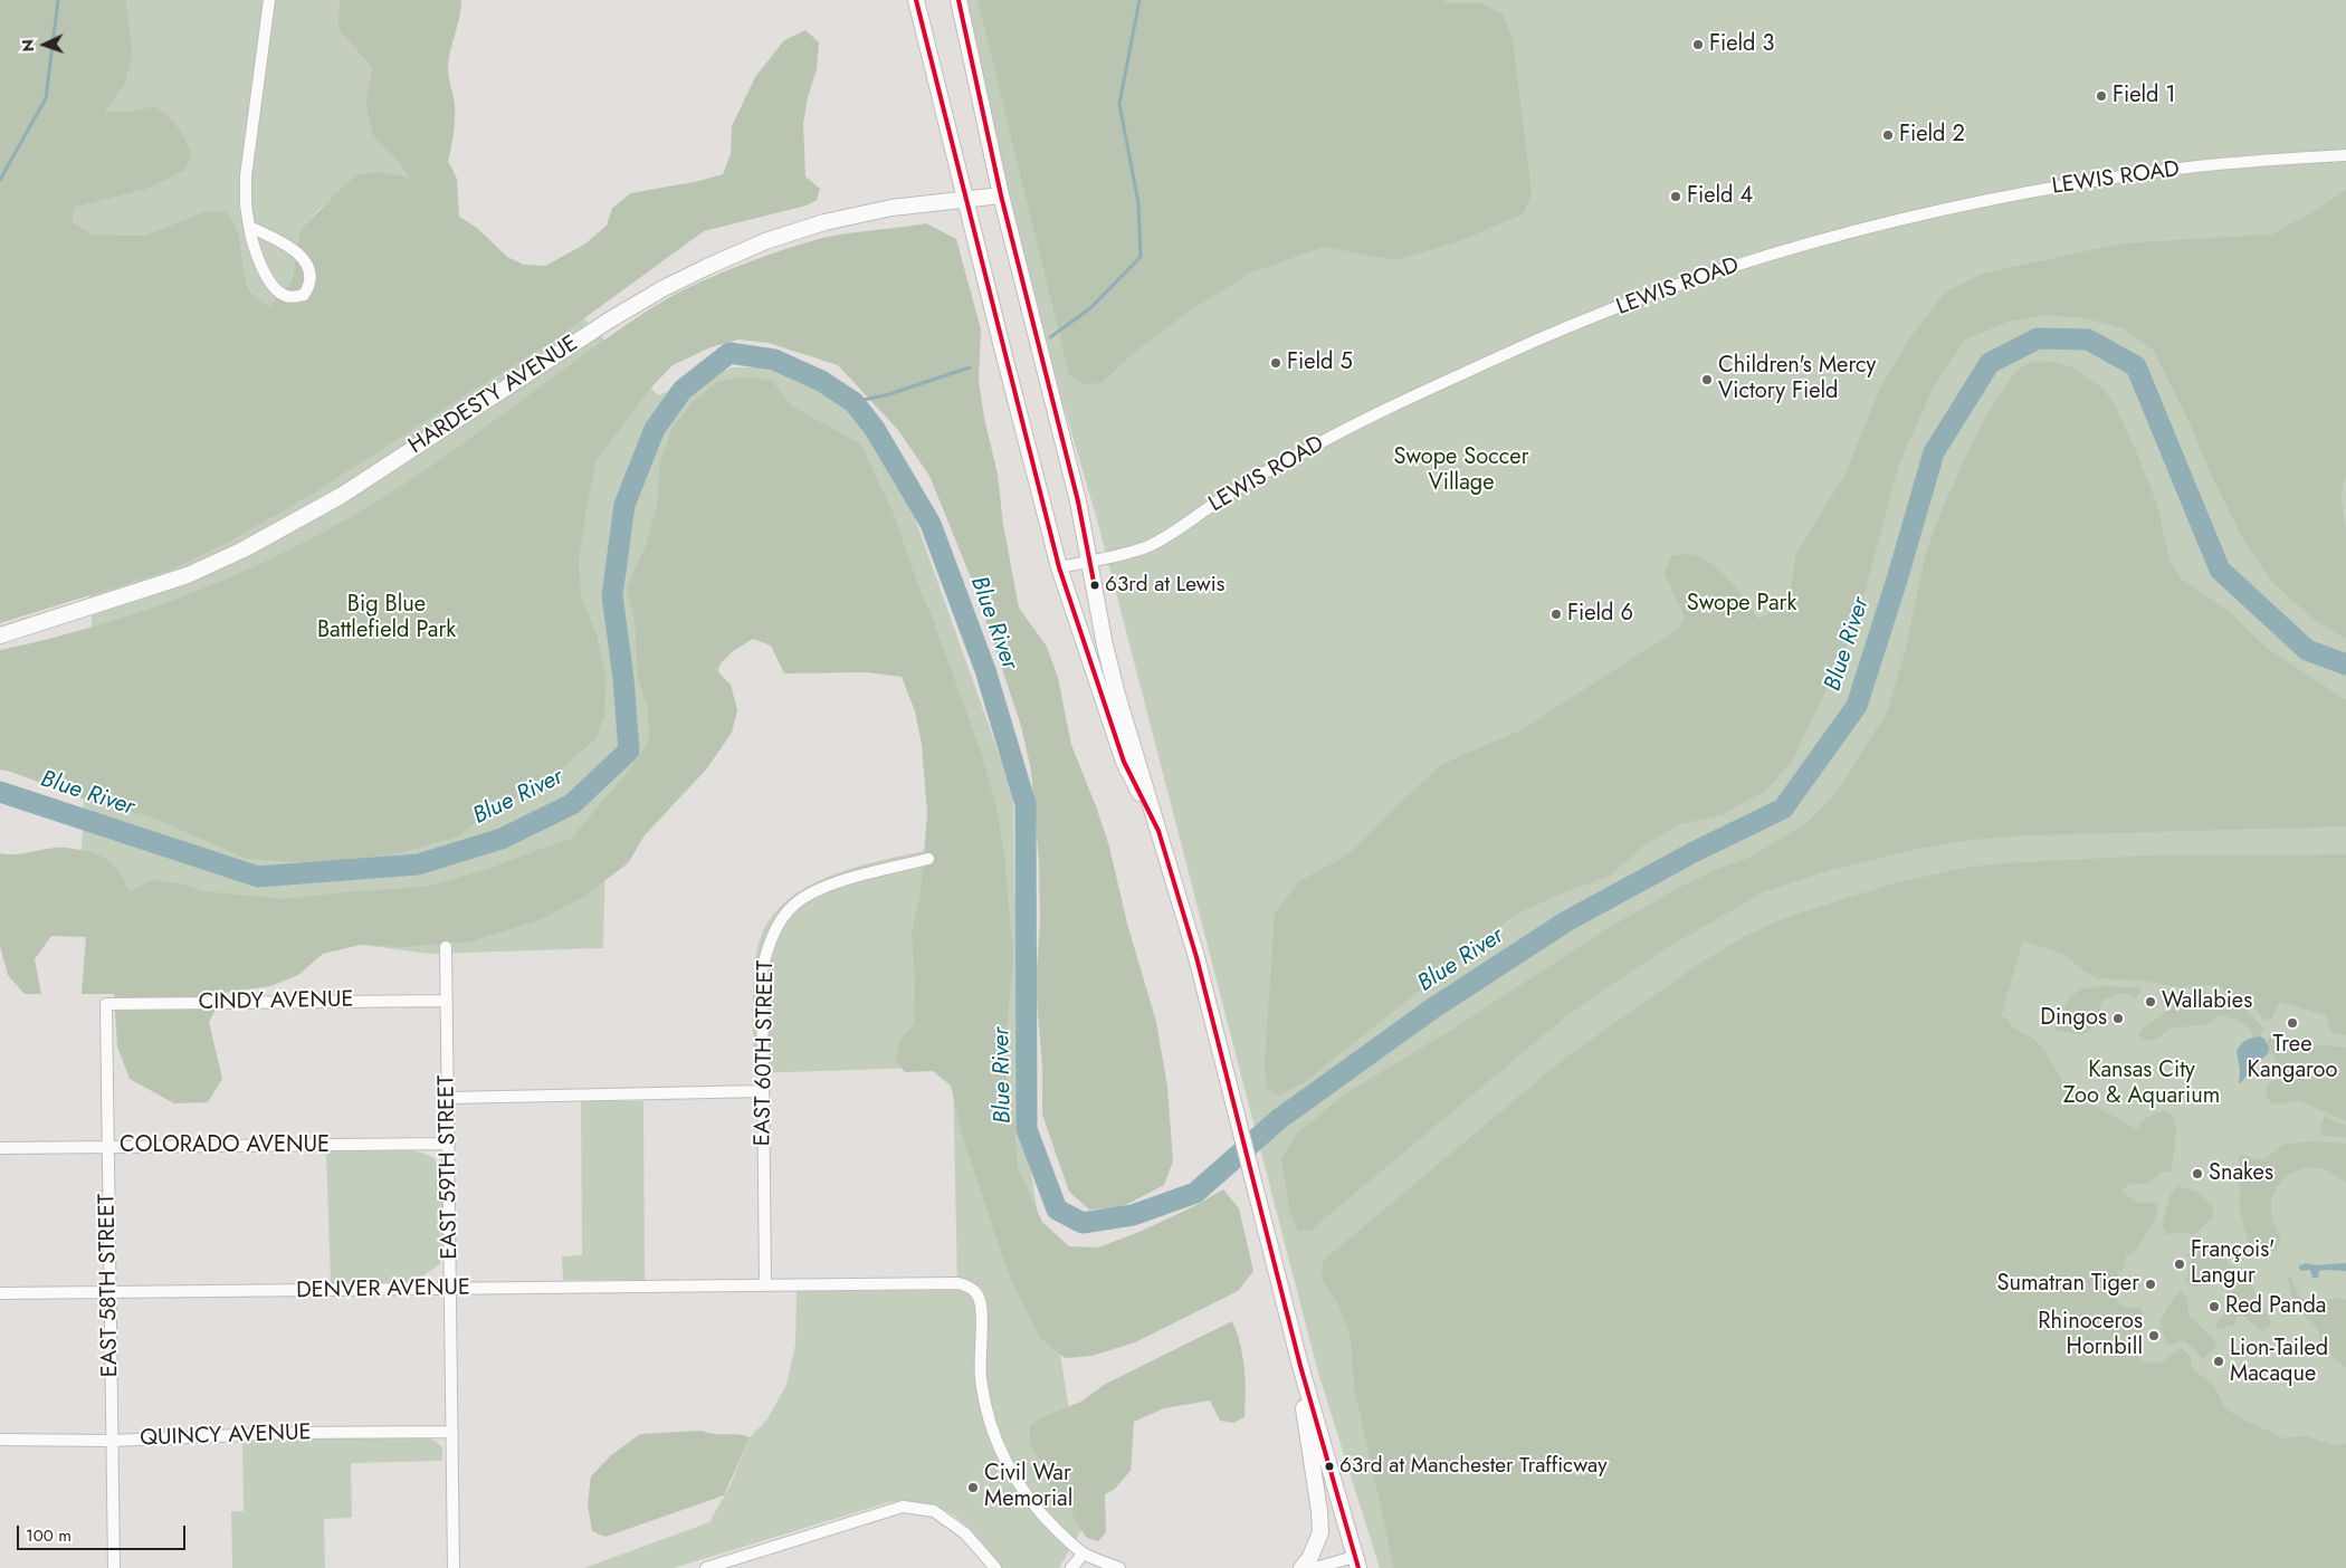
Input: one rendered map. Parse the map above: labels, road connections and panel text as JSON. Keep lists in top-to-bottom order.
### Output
{
  "streets": {
    "main road": ["HARDESTY AVENUE"],
    "street": [
      "LEWIS ROAD",
      "CINDY AVENUE",
      "EAST 60TH STREET",
      "COLORADO AVENUE",
      "EAST 59TH STREET",
      "EAST 58TH STREET",
      "DENVER AVENUE",
      "QUINCY AVENUE"
    ]
  },
  "crossings": [
    ["CINDY AVENUE", "EAST 59TH STREET"],
    ["CINDY AVENUE", "EAST 58TH STREET"],
    ["EAST 60TH STREET", "DENVER AVENUE"],
    ["COLORADO AVENUE", "EAST 59TH STREET"],
    ["COLORADO AVENUE", "EAST 58TH STREET"],
    ["EAST 59TH STREET", "DENVER AVENUE"],
    ["EAST 59TH STREET", "QUINCY AVENUE"],
    ["EAST 58TH STREET", "DENVER AVENUE"],
    ["EAST 58TH STREET", "QUINCY AVENUE"]
  ],
  "water": ["Blue River"],
  "parks": [
    "Swope Soccer Village",
    "Swope Park",
    "Big Blue Battlefield Park",
    "Kansas City Zoo & Aquarium"
  ],
  "places": [
    "Field 3",
    "Field 1",
    "Field 2",
    "Field 4",
    "Field 5",
    "Children's Mercy Victory Field",
    "63rd at Lewis",
    "Field 6",
    "Wallabies",
    "Dingos",
    "Tree Kangaroo",
    "Snakes",
    "François' Langur",
    "Sumatran Tiger",
    "Red Panda",
    "Rhinoceros Hornbill",
    "Lion-Tailed Macaque",
    "63rd at Manchester Trafficway",
    "Civil War Memorial"
  ],
  "scale_bar": "100 m",
  "north": "left"
}
